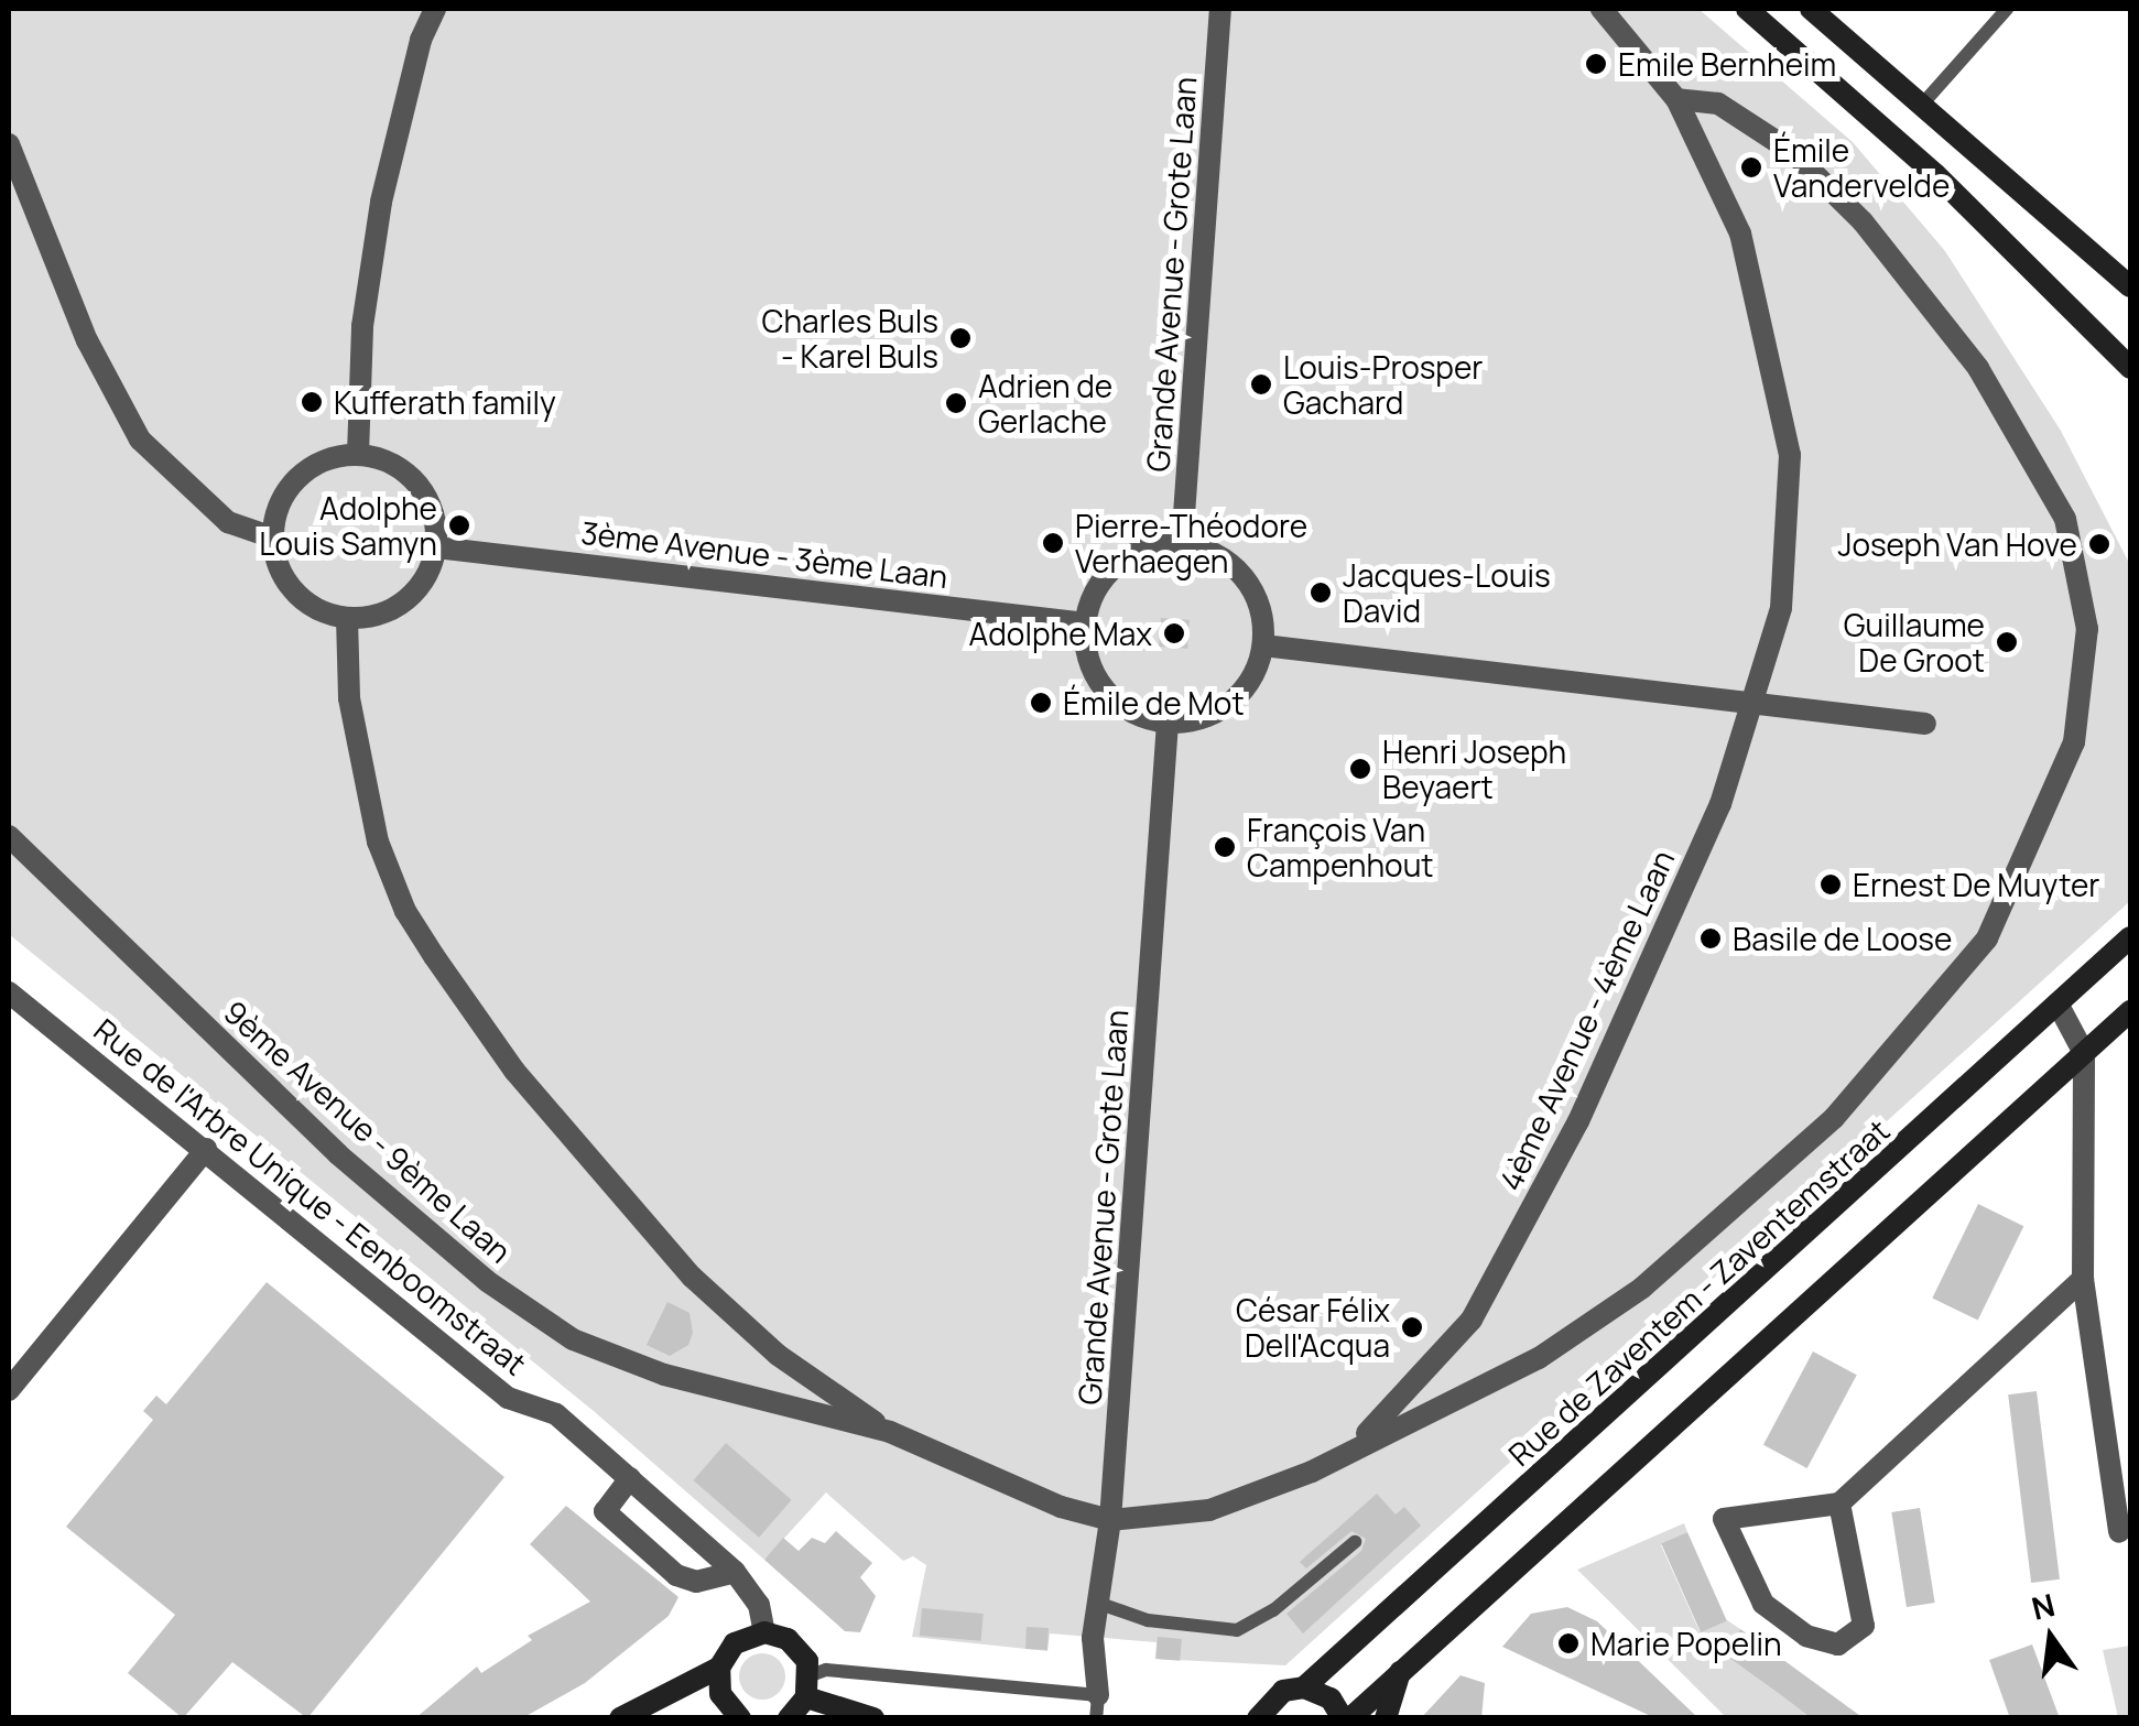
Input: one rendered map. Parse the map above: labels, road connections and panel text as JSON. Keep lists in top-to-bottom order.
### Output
{
  "streets": {
    "main road": ["Rue de Zaventem - Zaventemstraat"],
    "street": [
      "Grande Avenue - Grote Laan",
      "3ème Avenue - 3ème Laan",
      "4ème Avenue - 4ème Laan",
      "9ème Avenue - 9ème Laan",
      "Rue de l'Arbre Unique - Eenboomstraat"
    ]
  },
  "crossings": [
    ["Grande Avenue - Grote Laan", "3ème Avenue - 3ème Laan"],
    ["Grande Avenue - Grote Laan", "9ème Avenue - 9ème Laan"]
  ],
  "places": [
    "Emile Bernheim",
    "Émile Vandervelde",
    "Charles Buls - Karel Buls",
    "Louis-Prosper Gachard",
    "Kufferath family",
    "Adrien de Gerlache",
    "Adolphe Louis Samyn",
    "Pierre-Théodore Verhaegen",
    "Joseph Van Hove",
    "Jacques-Louis David",
    "Adolphe Max",
    "Guillaume De Groot",
    "Émile de Mot",
    "Henri Joseph Beyaert",
    "François Van Campenhout",
    "Ernest De Muyter",
    "Basile de Loose",
    "César Félix Dell'Acqua",
    "Marie Popelin"
  ],
  "north": "top"
}
